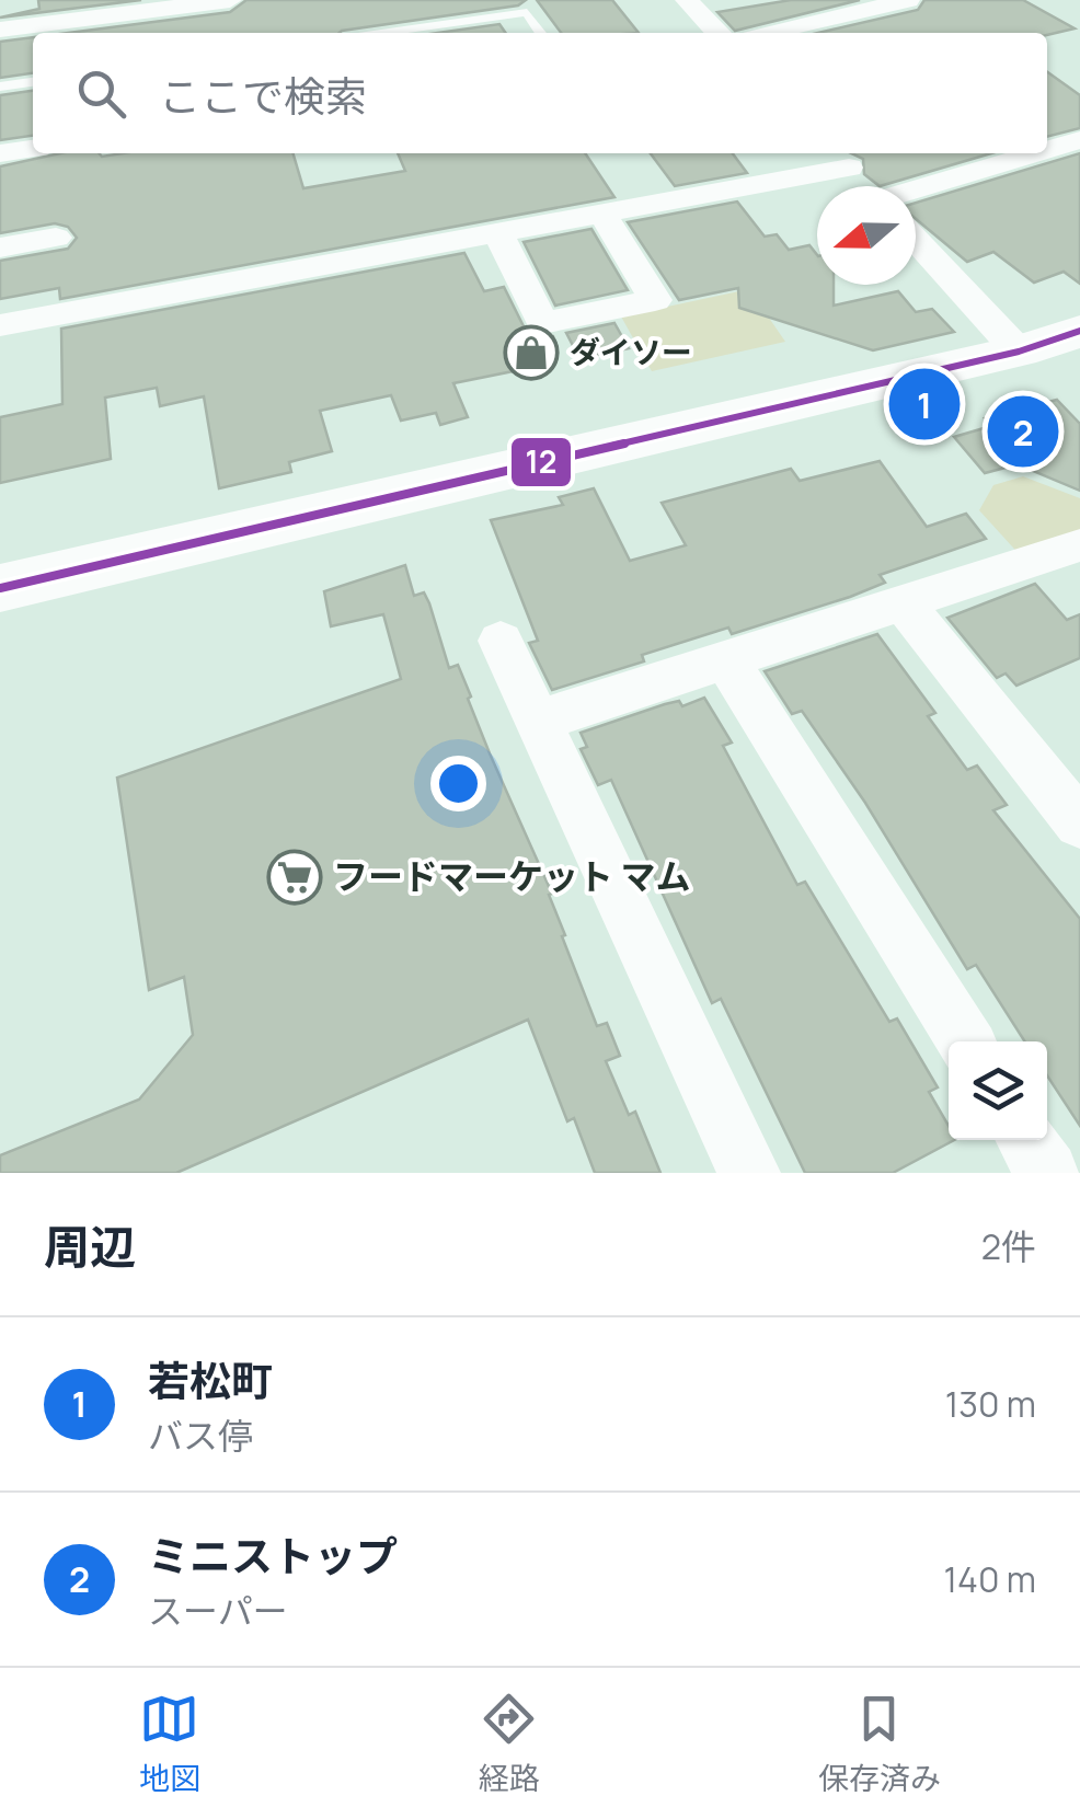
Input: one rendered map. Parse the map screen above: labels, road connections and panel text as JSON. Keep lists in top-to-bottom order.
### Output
{
  "places": {
    "shop": ["ダイソー"],
    "supermarket": ["フードマーケット マム"]
  },
  "lines": ["transit line 12"],
  "north": "left",
  "page": {
    "search": "ここで検索",
    "pins": ["1", "2"],
    "heading": ["周辺", "2件"],
    "list": [
      {
        "mark": "1",
        "name": "若松町",
        "note": "バス停",
        "value": "130 m"
      },
      {
        "mark": "2",
        "name": "ミニストップ",
        "note": "スーパー",
        "value": "140 m"
      }
    ],
    "nav": ["地図", "経路", "保存済み"]
  }
}
